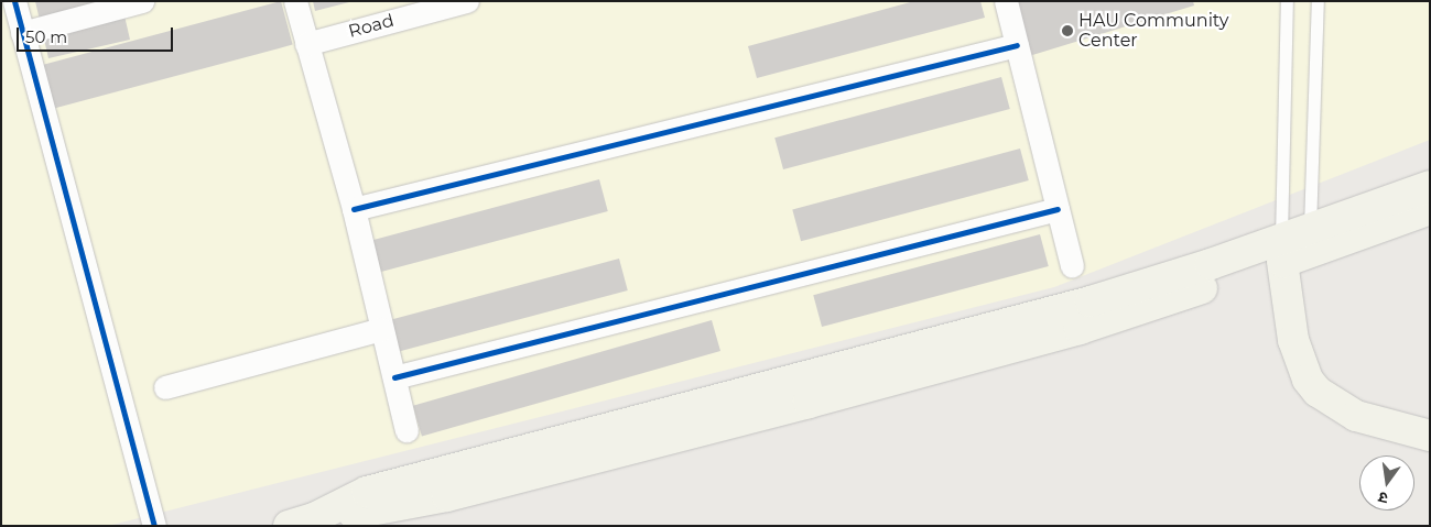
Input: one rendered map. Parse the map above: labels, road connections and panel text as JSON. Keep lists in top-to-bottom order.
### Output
{
  "streets": {
    "street": ["Road"]
  },
  "places": ["HAU Community Center"],
  "scale_bar": "50 m",
  "north": "bottom"
}
